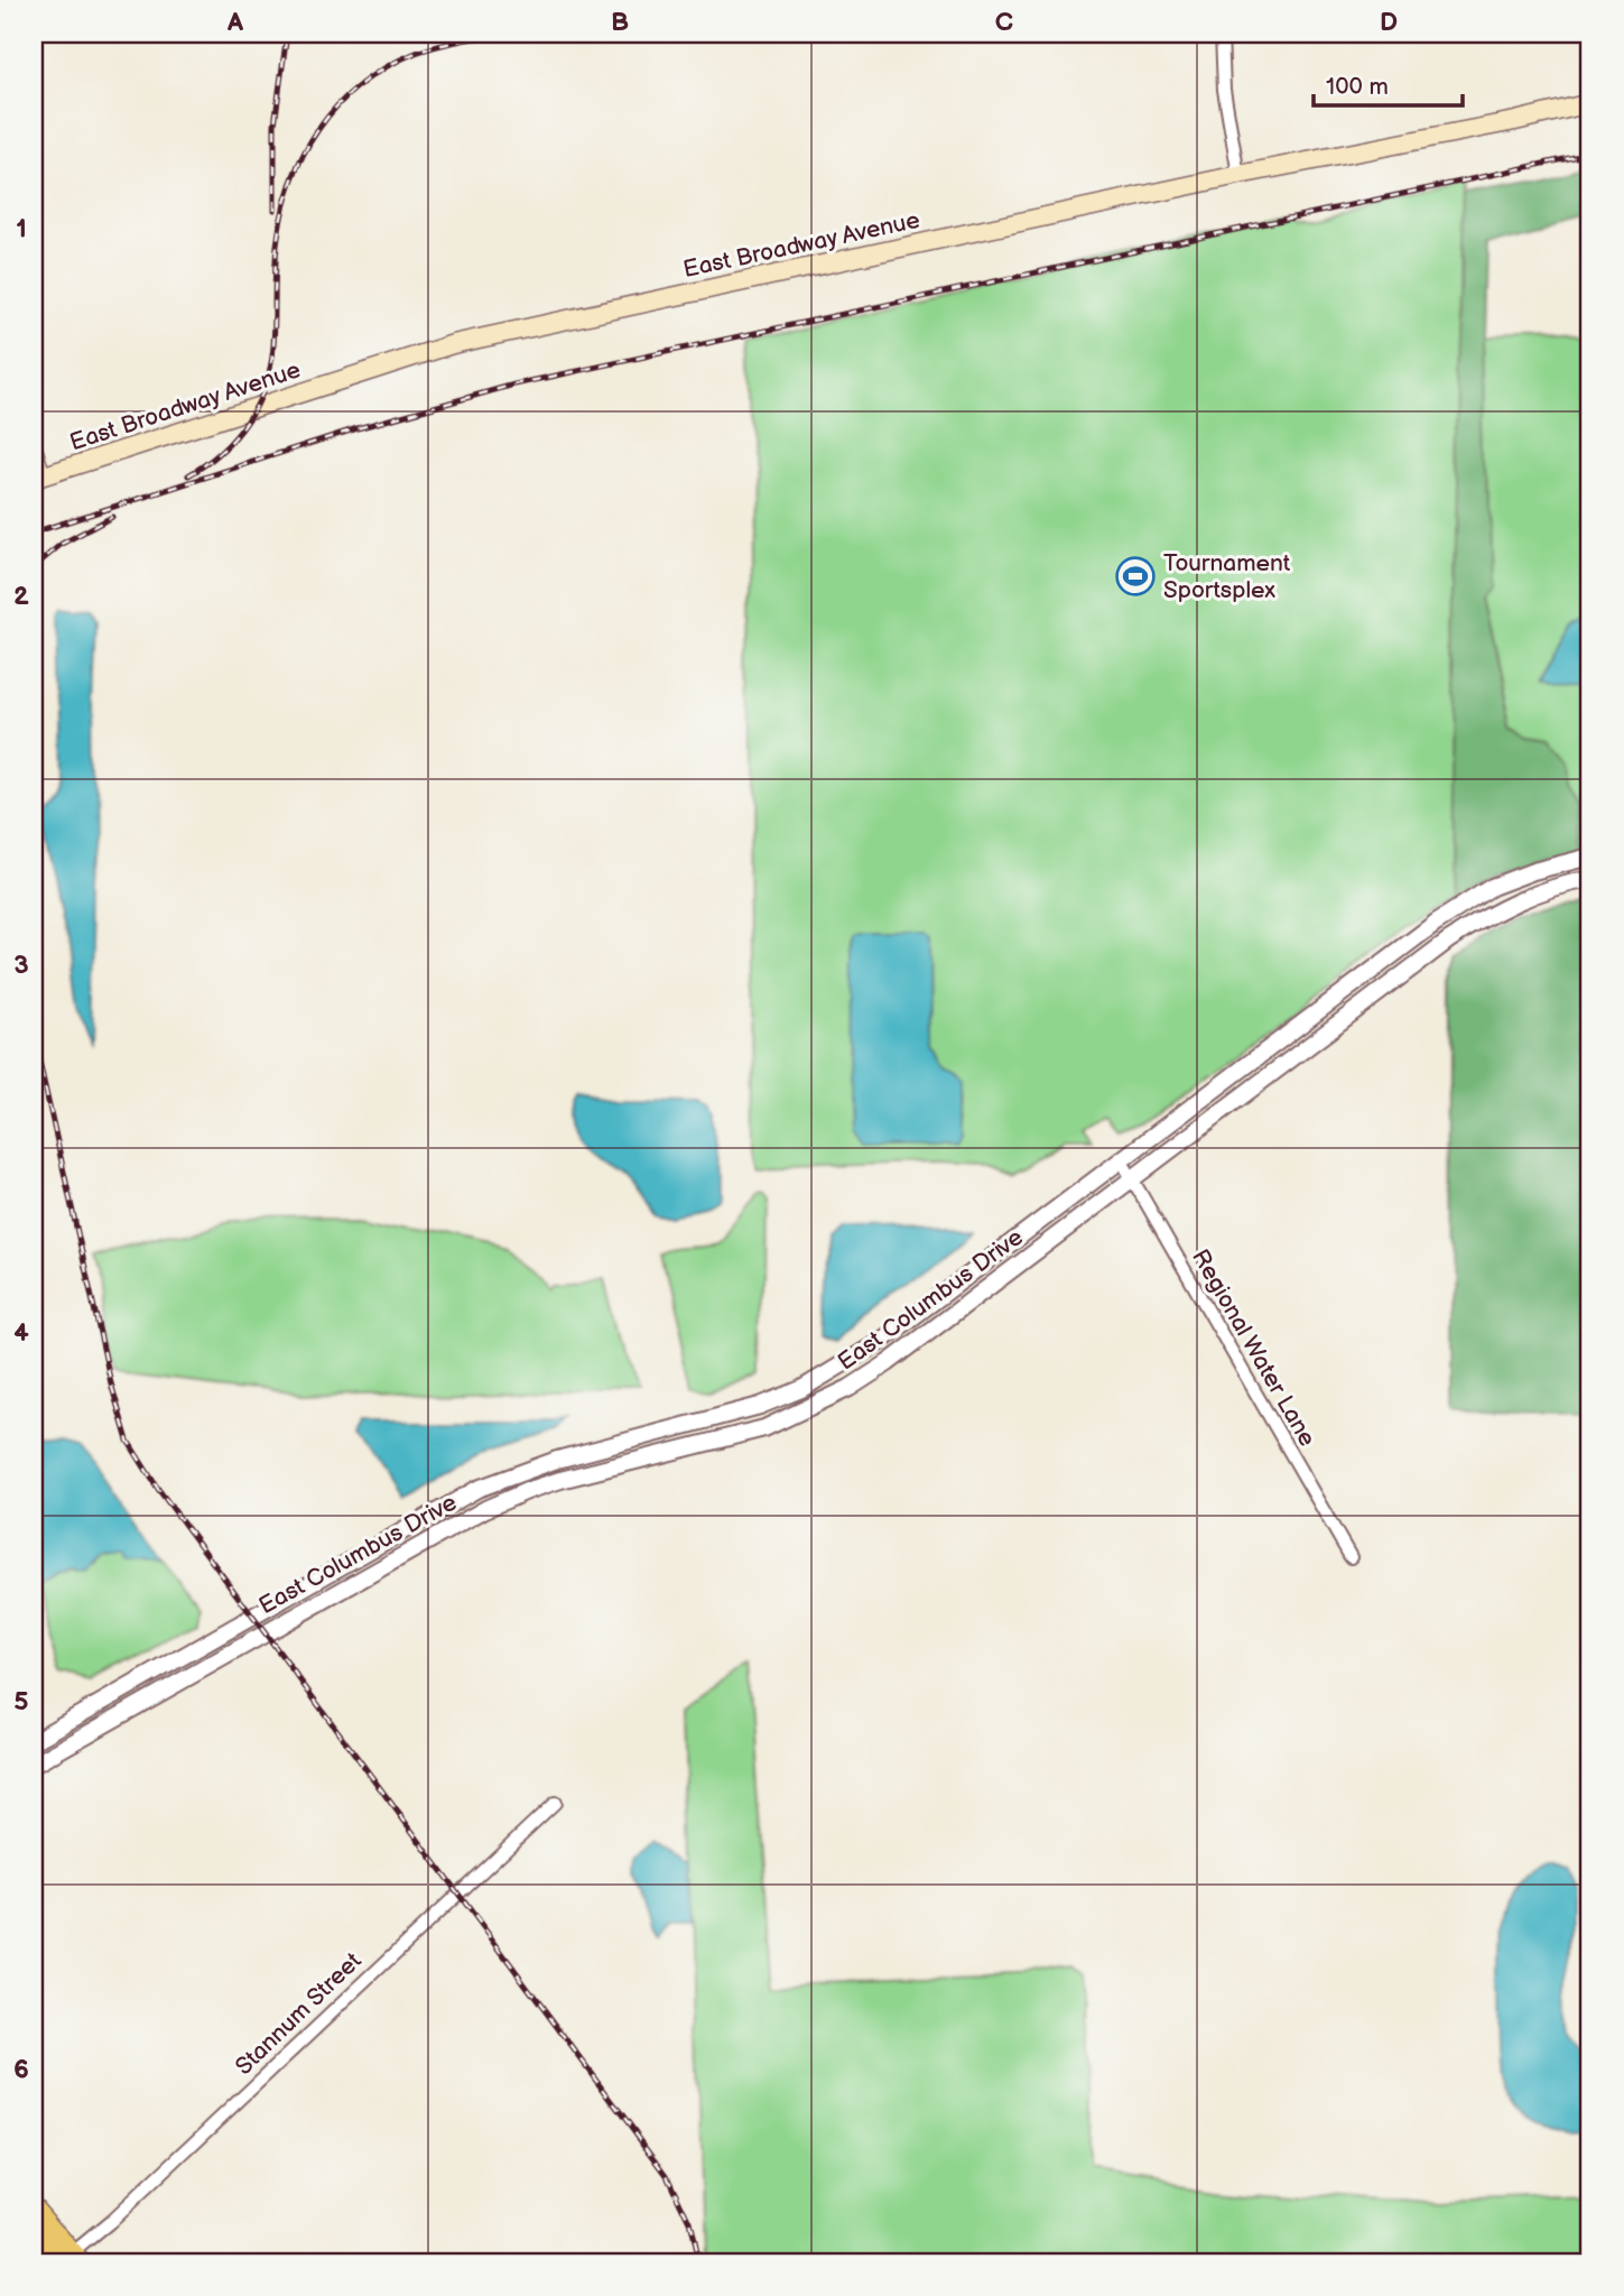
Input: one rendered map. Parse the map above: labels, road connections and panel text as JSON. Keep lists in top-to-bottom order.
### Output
{
  "streets": {
    "main road": ["East Broadway Avenue"],
    "street": ["East Columbus Drive", "Regional Water Lane", "Stannum Street"]
  },
  "crossings": [
    ["East Columbus Drive", "Regional Water Lane"]
  ],
  "places": {
    "sports": ["Tournament Sportsplex"]
  },
  "scale_bar": "100 m",
  "grid": {
    "columns": [
      "A",
      "B",
      "C",
      "D"
    ],
    "rows": [
      "1",
      "2",
      "3",
      "4",
      "5",
      "6"
    ]
  }
}
